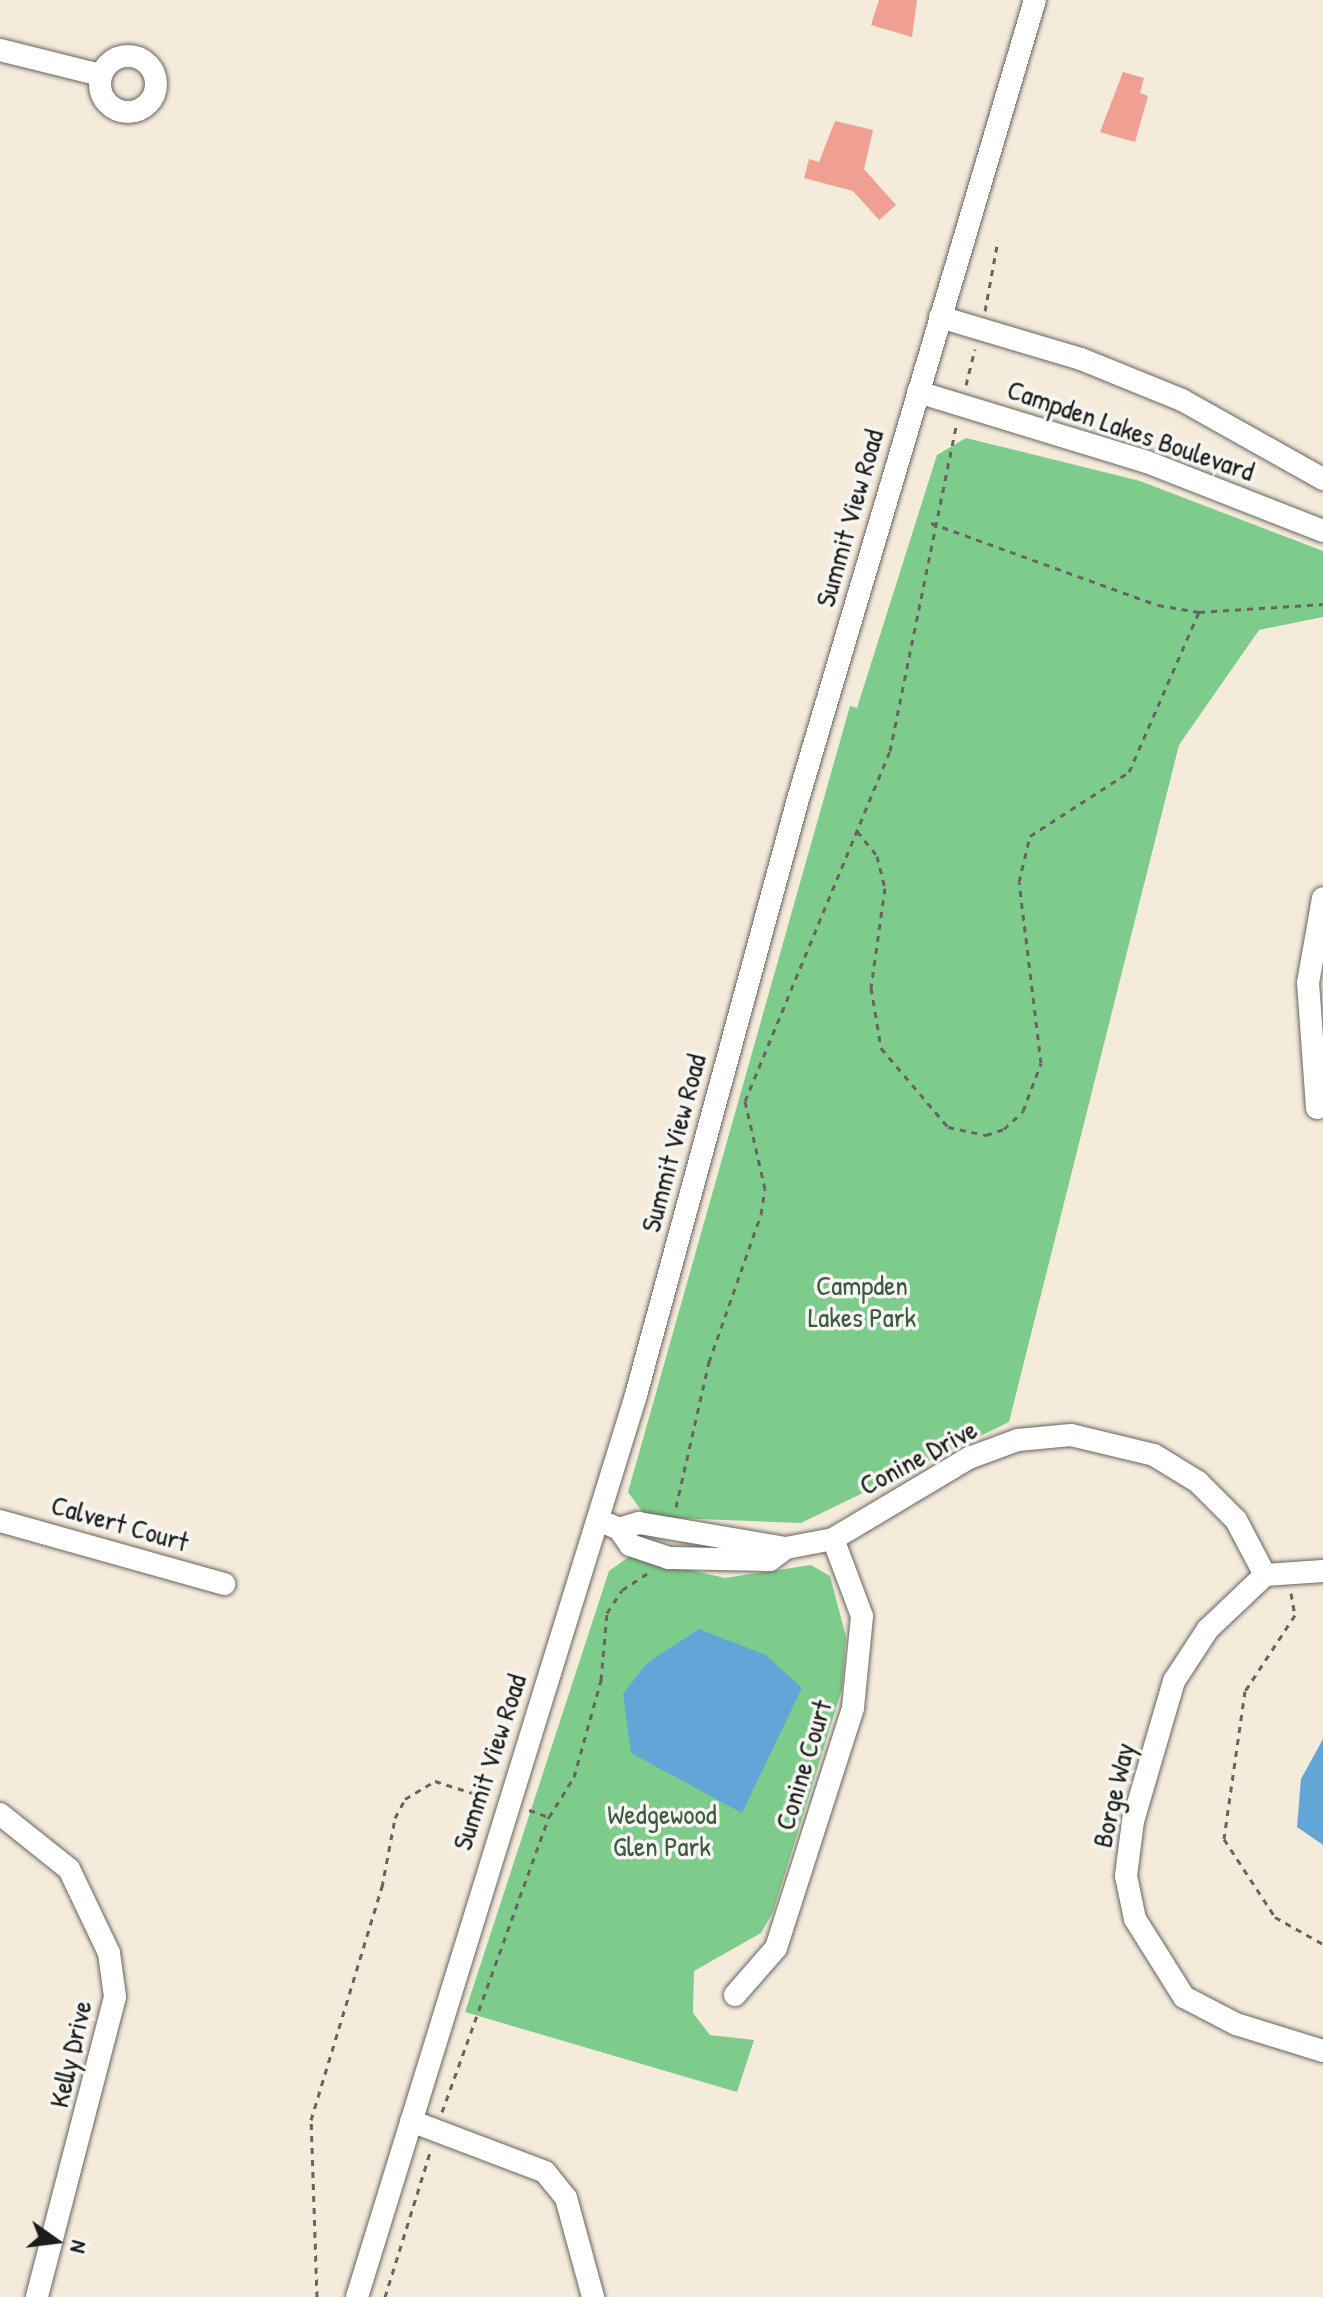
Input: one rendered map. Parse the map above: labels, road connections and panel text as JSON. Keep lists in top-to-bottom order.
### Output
{
  "streets": {
    "street": [
      "Campden Lakes Boulevard",
      "Summit View Road",
      "Conine Drive",
      "Calvert Court",
      "Conine Court",
      "Borge Way",
      "Kelly Drive"
    ]
  },
  "crossings": [
    ["Campden Lakes Boulevard", "Summit View Road"],
    ["Summit View Road", "Conine Drive"],
    ["Conine Drive", "Conine Court"],
    ["Conine Drive", "Borge Way"]
  ],
  "parks": ["Campden Lakes Park", "Wedgewood Glen Park"],
  "north": "right"
}
